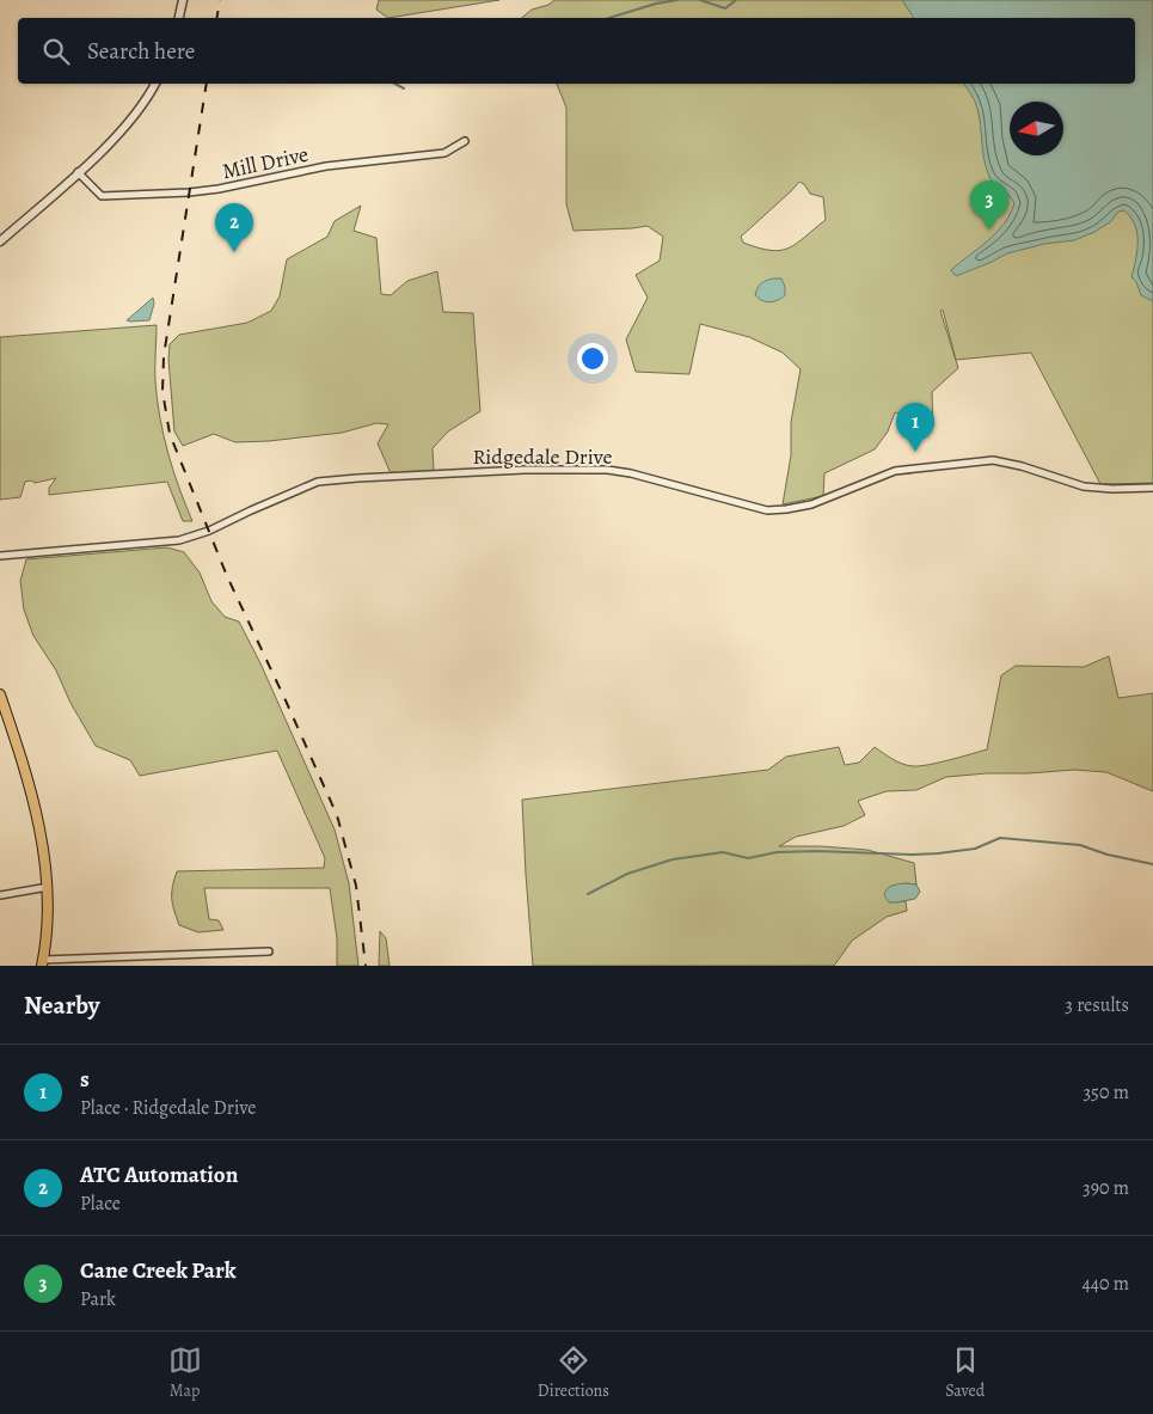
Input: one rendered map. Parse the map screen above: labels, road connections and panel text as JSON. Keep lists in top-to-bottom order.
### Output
{
  "streets": {
    "street": ["Mill Drive", "Ridgedale Drive"]
  },
  "north": "left",
  "page": {
    "search": "Search here",
    "pins": ["3", "2", "1"],
    "heading": ["Nearby", "3 results"],
    "list": [
      {
        "mark": "1",
        "name": "s",
        "note": "Place · Ridgedale Drive",
        "value": "350 m"
      },
      {
        "mark": "2",
        "name": "ATC Automation",
        "note": "Place",
        "value": "390 m"
      },
      {
        "mark": "3",
        "name": "Cane Creek Park",
        "note": "Park",
        "value": "440 m"
      }
    ],
    "nav": ["Map", "Directions", "Saved"]
  }
}
